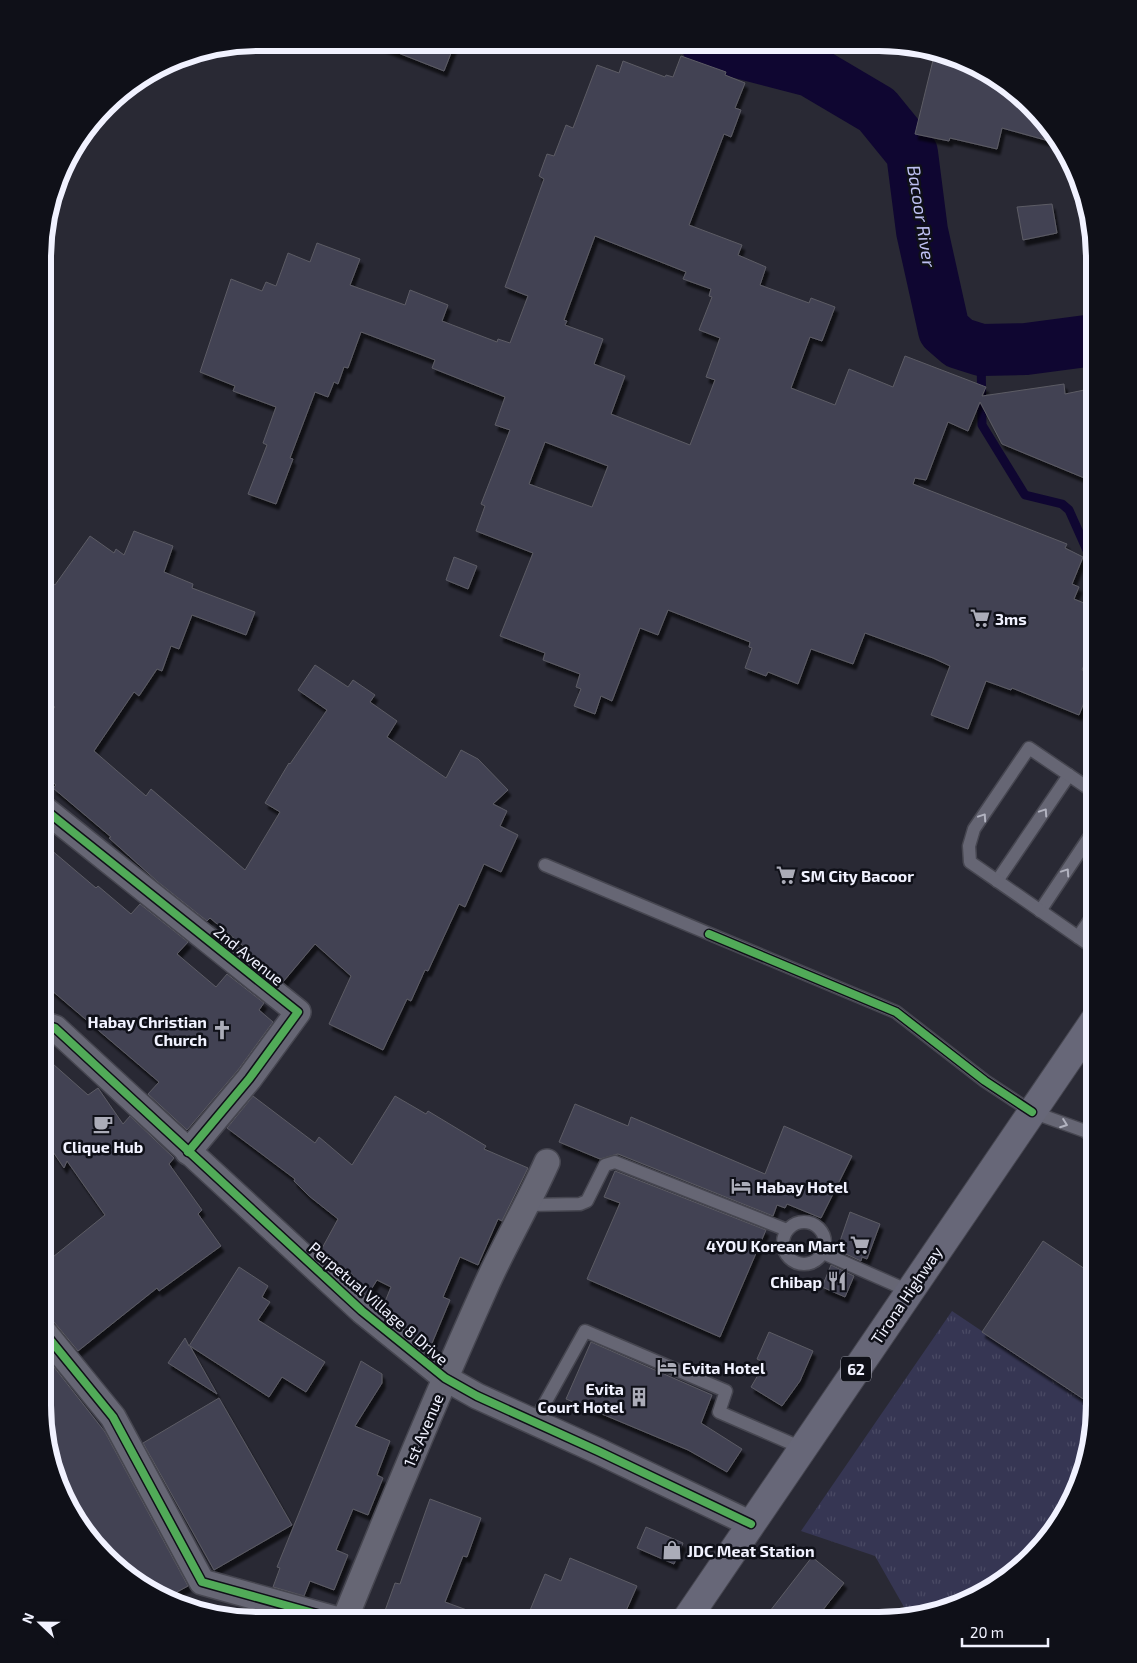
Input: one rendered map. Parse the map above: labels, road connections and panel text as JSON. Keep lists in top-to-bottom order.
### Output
{
  "streets": {
    "main road": ["Tirona Highway", "62"],
    "street": ["2nd Avenue", "Perpetual Village 8 Drive", "1st Avenue"]
  },
  "crossings": [
    ["2nd Avenue", "Perpetual Village 8 Drive"],
    ["Tirona Highway", "Perpetual Village 8 Drive"],
    ["Perpetual Village 8 Drive", "1st Avenue"]
  ],
  "water": ["Bacoor River"],
  "places": {
    "supermarket": ["3ms", "SM City Bacoor", "4YOU Korean Mart"],
    "church": ["Habay Christian Church"],
    "cafe": ["Clique Hub"],
    "hotel": ["Habay Hotel", "Evita Hotel"],
    "restaurant": ["Chibap"],
    "building": ["Evita Court Hotel"],
    "shop": ["JDC Meat Station"]
  },
  "scale_bar": "20 m",
  "north": "left"
}
